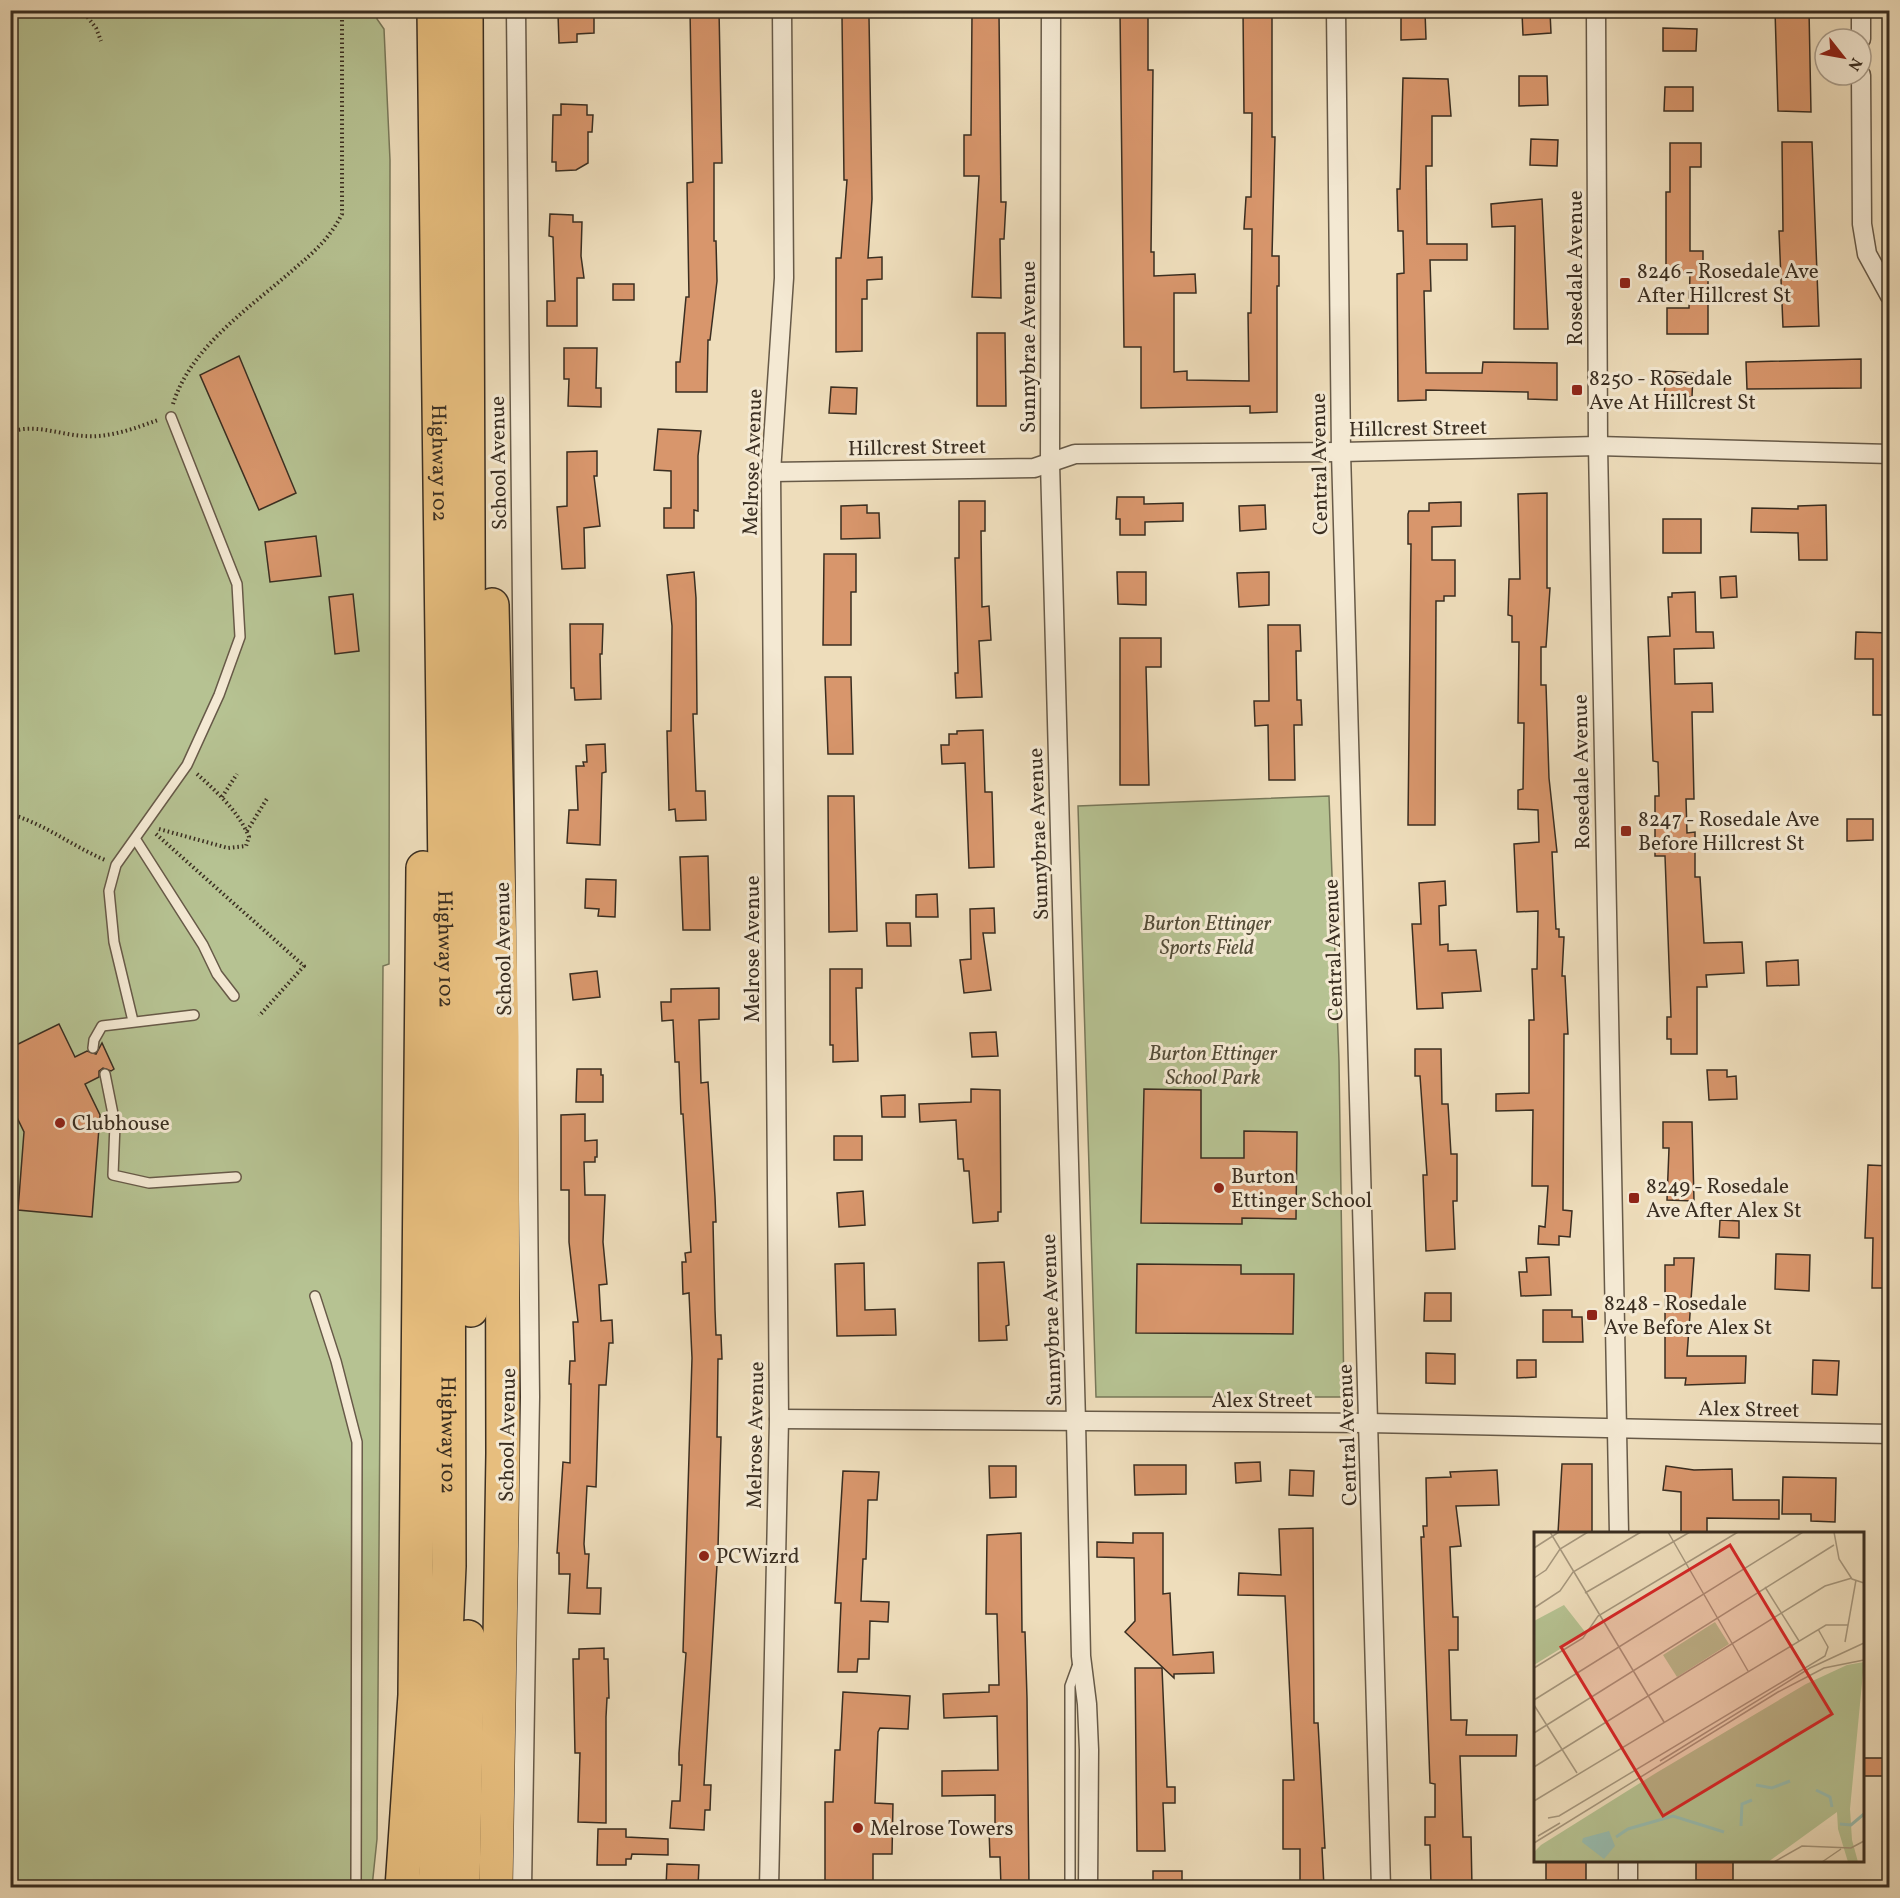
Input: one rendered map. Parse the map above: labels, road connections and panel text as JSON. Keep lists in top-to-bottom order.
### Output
{
  "streets": {
    "highway": ["Highway 102"],
    "street": [
      "Rosedale Avenue",
      "Sunnybrae Avenue",
      "Hillcrest Street",
      "Melrose Avenue",
      "School Avenue",
      "Central Avenue",
      "Alex Street"
    ]
  },
  "crossings": [
    ["Rosedale Avenue", "Hillcrest Street"],
    ["Rosedale Avenue", "Alex Street"],
    ["Sunnybrae Avenue", "Hillcrest Street"],
    ["Sunnybrae Avenue", "Alex Street"],
    ["Hillcrest Street", "Melrose Avenue"],
    ["Hillcrest Street", "Central Avenue"],
    ["Melrose Avenue", "Alex Street"],
    ["Central Avenue", "Alex Street"]
  ],
  "parks": ["Burton Ettinger Sports Field", "Burton Ettinger School Park"],
  "places": {
    "transit": [
      "8246 - Rosedale Ave After Hillcrest St",
      "8250 - Rosedale Ave At Hillcrest St",
      "8247 - Rosedale Ave Before Hillcrest St",
      "8249 - Rosedale Ave After Alex St",
      "8248 - Rosedale Ave Before Alex St"
    ],
    "other": [
      "Clubhouse",
      "Burton Ettinger School",
      "PCWizrd",
      "Melrose Towers"
    ]
  },
  "north": "bottom right"
}
